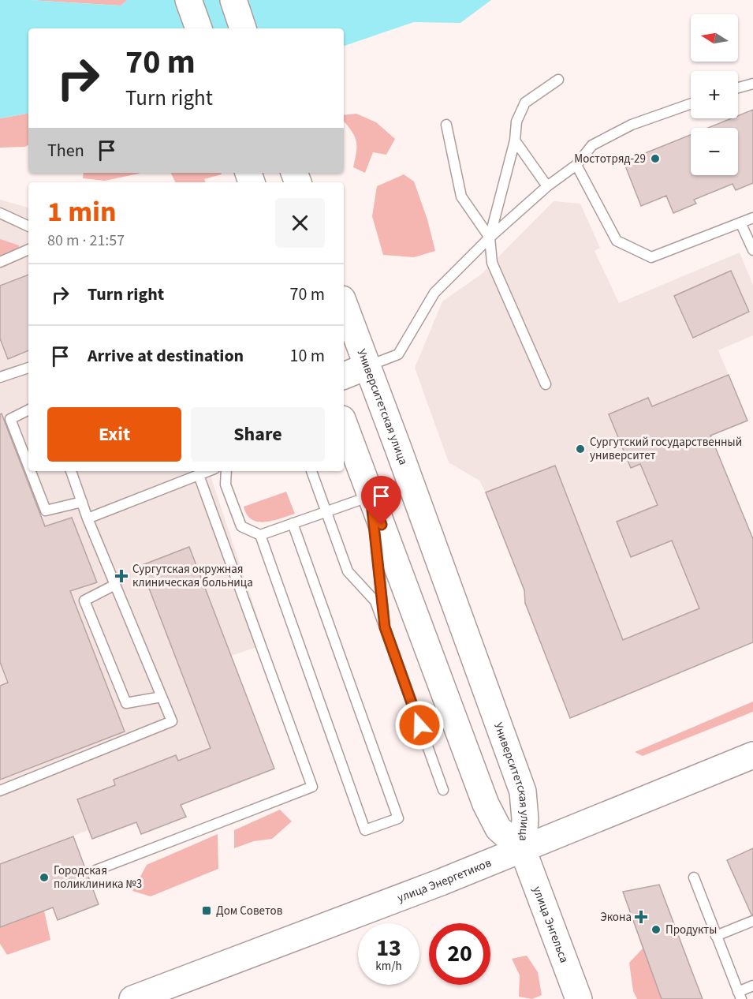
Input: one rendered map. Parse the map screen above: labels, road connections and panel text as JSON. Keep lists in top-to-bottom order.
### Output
{
  "streets": {
    "main road": ["Университетская улица", "улица Энергетиков", "улица Энгельса"]
  },
  "crossings": [
    ["Университетская улица", "улица Энергетиков"],
    ["Университетская улица", "улица Энгельса"],
    ["улица Энергетиков", "улица Энгельса"]
  ],
  "places": {
    "other": [
      "Мостотряд-29",
      "Сургутский государственный университет",
      "Городская поликлиника №3",
      "Продукты"
    ],
    "health": ["Сургутская окружная клиническая больница", "Экона"],
    "transit": ["Дом Советов"]
  },
  "north": "left",
  "page": {
    "map_buttons": ["+", "−"],
    "turn": ["70 m", "Turn right"],
    "then": "Then",
    "heading": ["1 min", "80 m · 21:57"],
    "list": [
      {
        "name": "Turn right",
        "value": "70 m"
      },
      {
        "name": "Arrive at destination",
        "value": "10 m"
      }
    ],
    "buttons": ["Exit", "Share"],
    "speed": "13 km/h",
    "limit": "20"
  }
}
